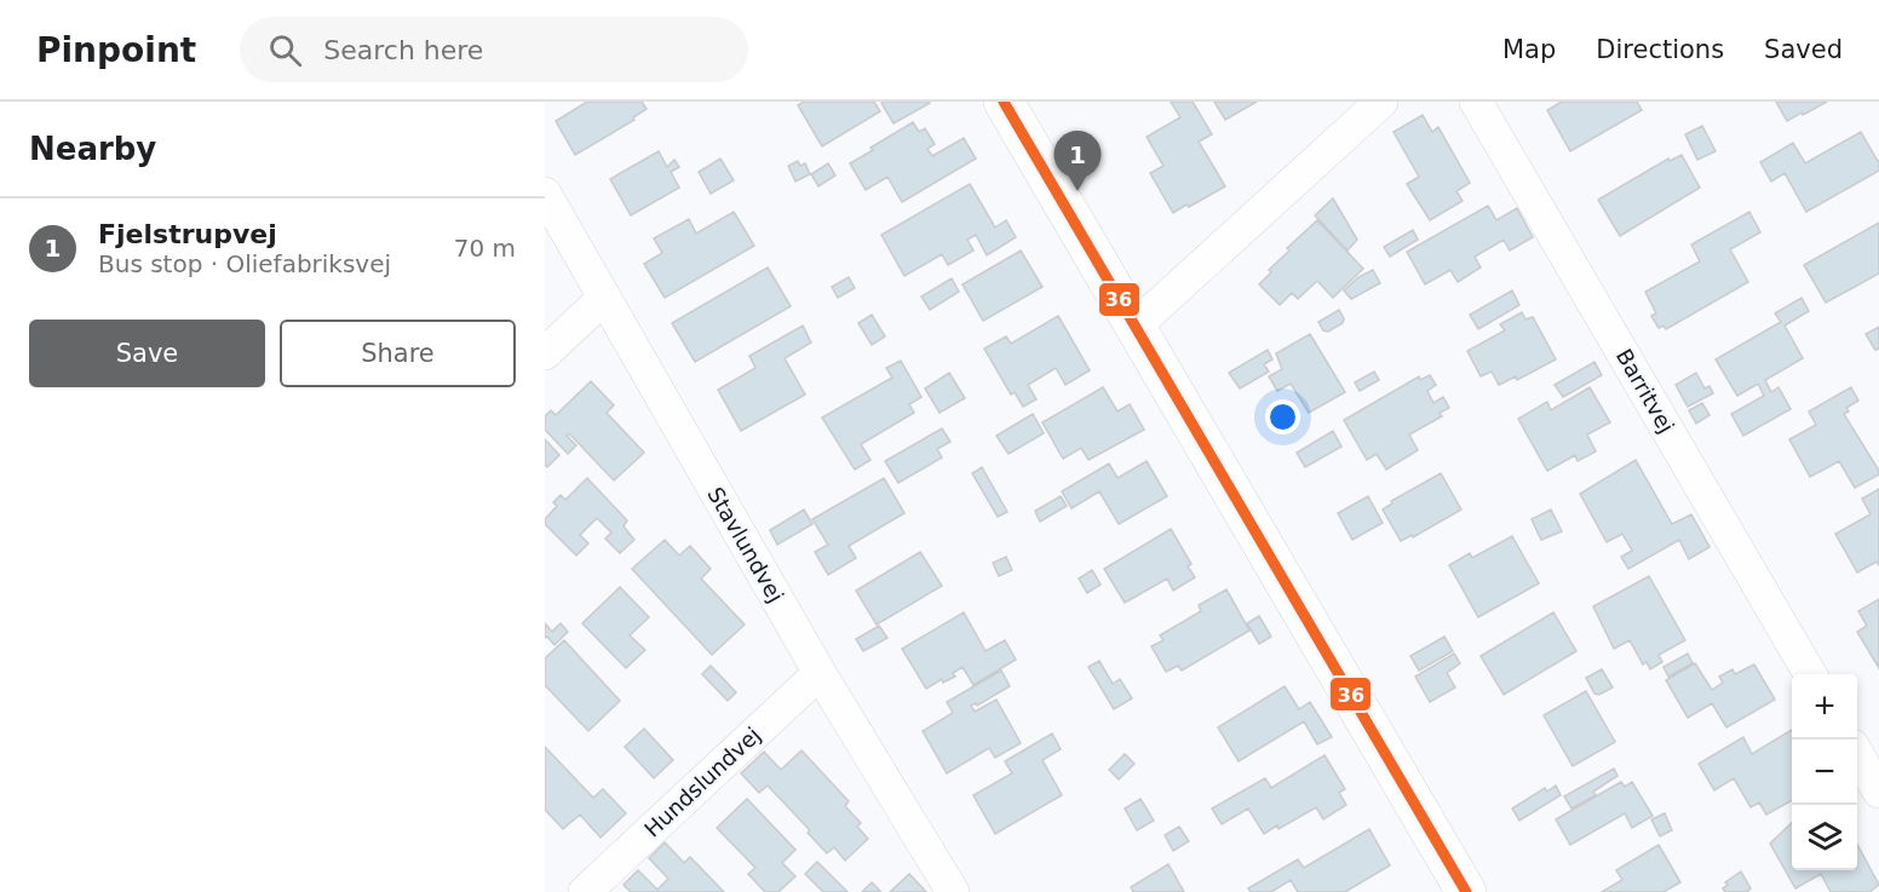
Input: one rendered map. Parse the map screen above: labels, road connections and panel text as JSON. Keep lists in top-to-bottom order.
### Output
{
  "streets": {
    "street": ["Barritvej", "Stavlundvej", "Hundslundvej"]
  },
  "crossings": [
    ["Stavlundvej", "Hundslundvej"]
  ],
  "lines": ["transit line 36"],
  "page": {
    "header": "Pinpoint",
    "search": "Search here",
    "nav": ["Map", "Directions", "Saved"],
    "heading": "Nearby",
    "pins": "1",
    "list": [
      {
        "mark": "1",
        "name": "Fjelstrupvej",
        "note": "Bus stop · Oliefabriksvej",
        "value": "70 m"
      }
    ],
    "buttons": ["Save", "Share"],
    "map_buttons": ["+", "−"]
  }
}
